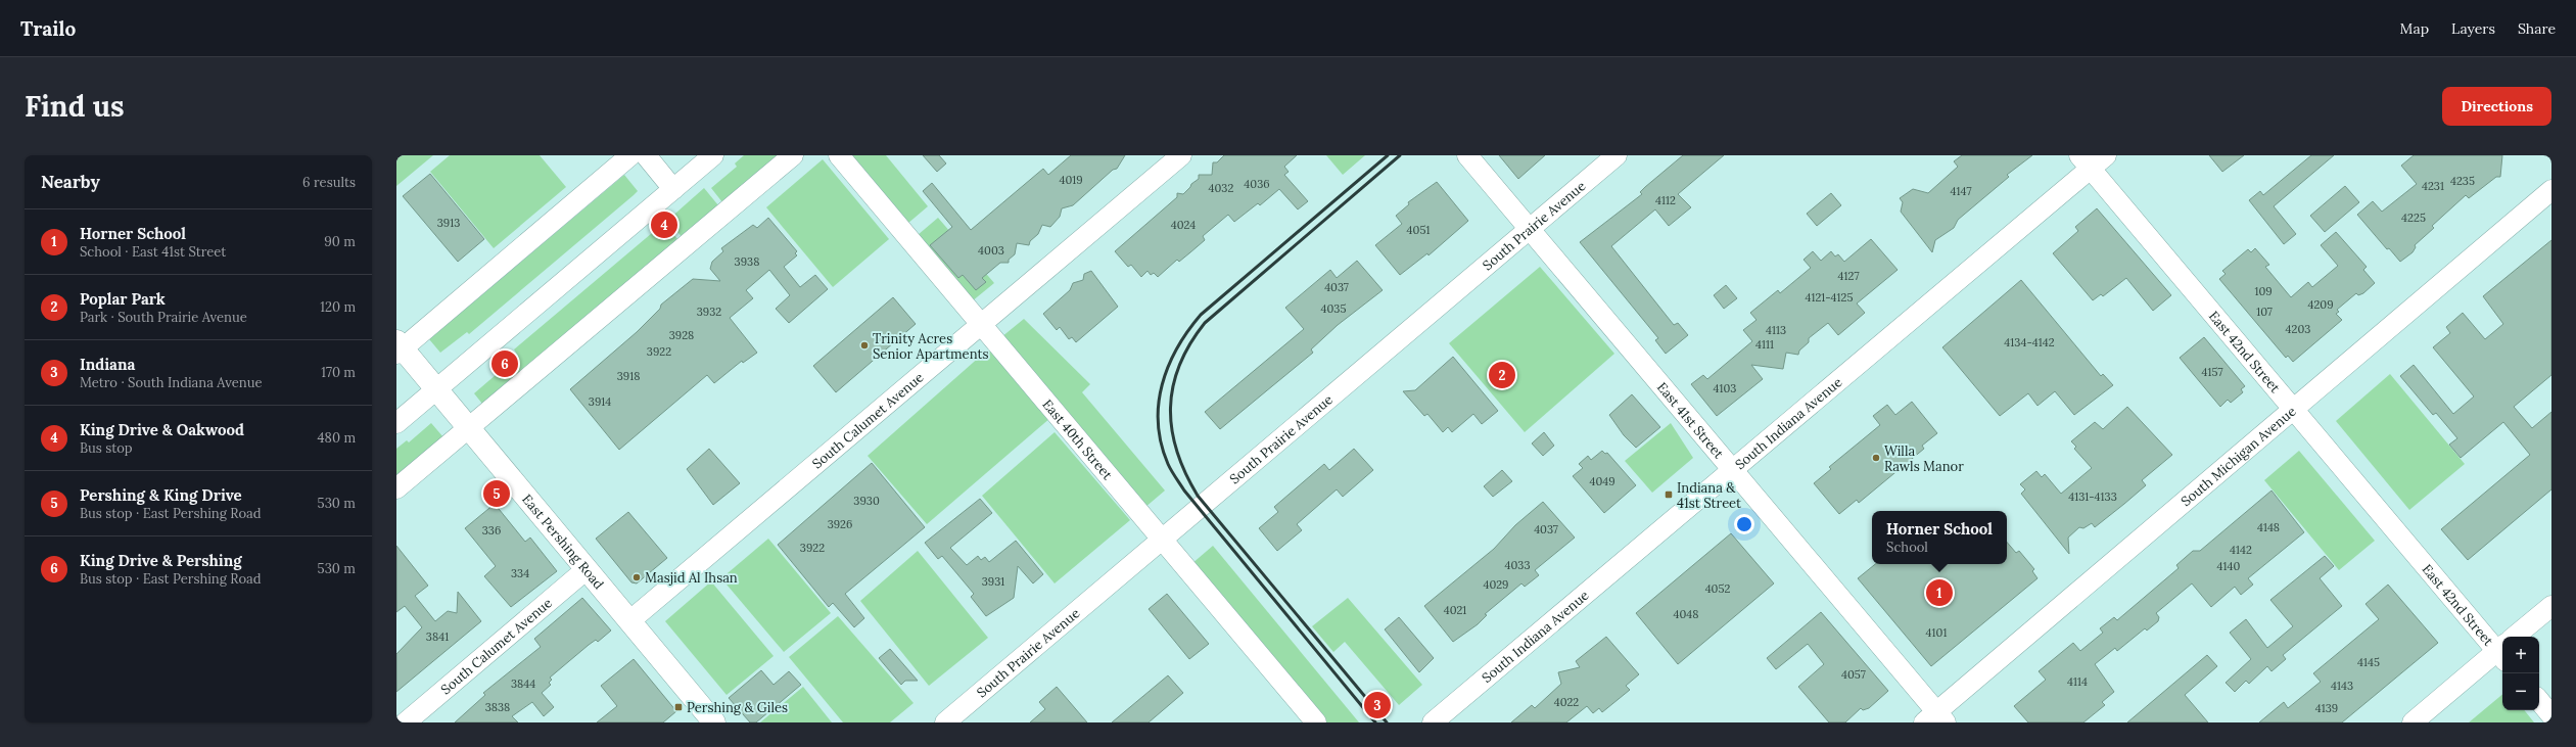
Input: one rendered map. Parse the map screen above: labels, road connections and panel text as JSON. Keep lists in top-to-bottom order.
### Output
{
  "streets": {
    "main road": ["East Pershing Road"],
    "street": [
      "South Prairie Avenue",
      "East 42nd Street",
      "South Calumet Avenue",
      "East 41st Street",
      "South Indiana Avenue",
      "East 40th Street",
      "South Michigan Avenue"
    ]
  },
  "crossings": [
    ["South Prairie Avenue", "East 41st Street"],
    ["South Prairie Avenue", "East 40th Street"],
    ["East 42nd Street", "South Indiana Avenue"],
    ["East 42nd Street", "South Michigan Avenue"],
    ["South Calumet Avenue", "East 40th Street"],
    ["South Calumet Avenue", "East Pershing Road"],
    ["East 41st Street", "South Indiana Avenue"],
    ["East 41st Street", "South Michigan Avenue"]
  ],
  "places": {
    "other": ["Trinity Acres Senior Apartments", "Willa Rawls Manor", "Masjid Al Ihsan"],
    "transit": ["Indiana & 41st Street", "Pershing & Giles"]
  },
  "house_numbers": [
    "4019",
    "4235",
    "4036",
    "4231",
    "4032",
    "4147",
    "4112",
    "4225",
    "3913",
    "4024",
    "4051",
    "4003",
    "3938",
    "4127",
    "4037",
    "109",
    "4121-4125",
    "4209",
    "4035",
    "3932",
    "107",
    "4203",
    "4113",
    "3928",
    "4134-4142",
    "4111",
    "3922",
    "4157",
    "3918",
    "4103",
    "3914",
    "4049",
    "4131-4133",
    "3930",
    "3926",
    "4148",
    "4037",
    "336",
    "3922",
    "4142",
    "4033",
    "4140",
    "334",
    "3931",
    "4029",
    "4052",
    "4021",
    "4048",
    "4101",
    "3841",
    "4145",
    "4057",
    "4114",
    "3844",
    "4143",
    "4022",
    "3838",
    "4139"
  ],
  "page": {
    "header": "Trailo",
    "nav": ["Map", "Layers", "Share"],
    "buttons": "Directions",
    "title": "Find us",
    "heading": ["Nearby", "6 results"],
    "list": [
      {
        "mark": "1",
        "name": "Horner School",
        "note": "School · East 41st Street",
        "value": "90 m"
      },
      {
        "mark": "2",
        "name": "Poplar Park",
        "note": "Park · South Prairie Avenue",
        "value": "120 m"
      },
      {
        "mark": "3",
        "name": "Indiana",
        "note": "Metro · South Indiana Avenue",
        "value": "170 m"
      },
      {
        "mark": "4",
        "name": "King Drive & Oakwood",
        "note": "Bus stop",
        "value": "480 m"
      },
      {
        "mark": "5",
        "name": "Pershing & King Drive",
        "note": "Bus stop · East Pershing Road",
        "value": "530 m"
      },
      {
        "mark": "6",
        "name": "King Drive & Pershing",
        "note": "Bus stop · East Pershing Road",
        "value": "530 m"
      }
    ],
    "pins": [
      "4",
      "6",
      "2",
      "5",
      "1",
      "3"
    ],
    "popup": ["Horner School", "School"],
    "map_buttons": ["+", "−"]
  }
}
